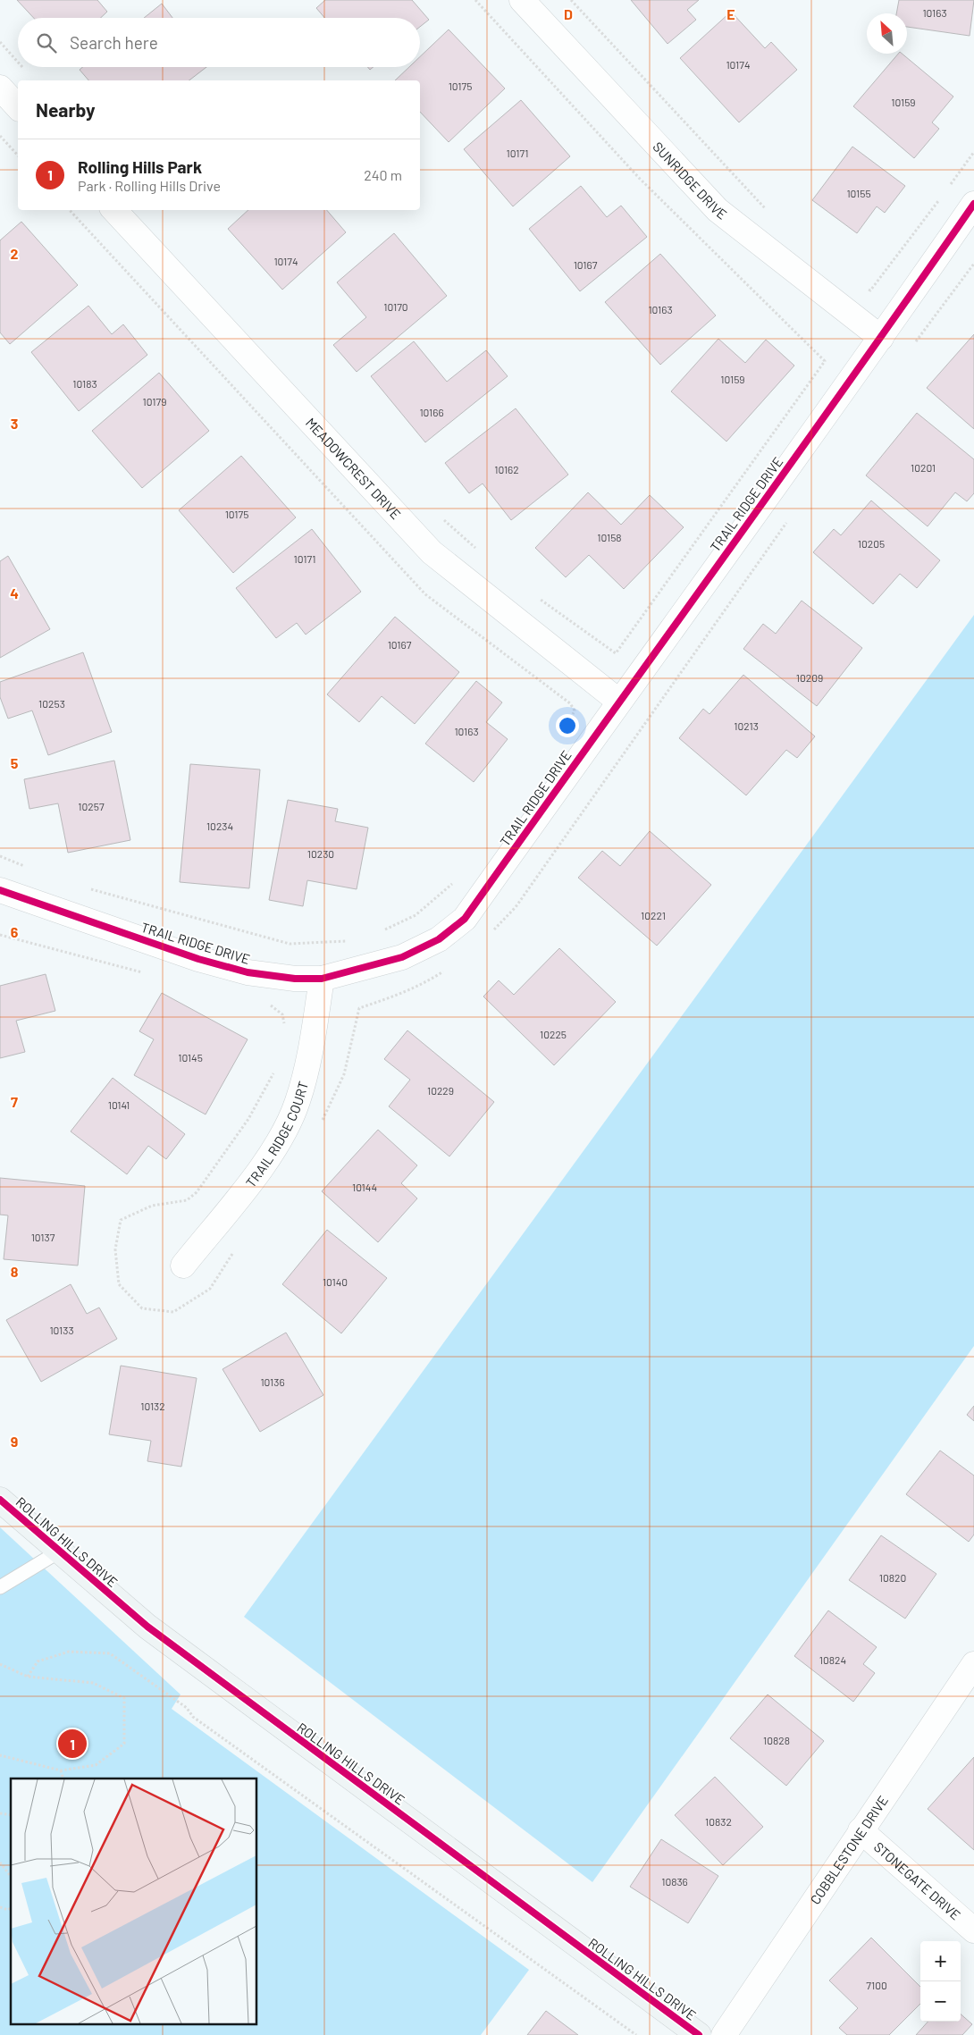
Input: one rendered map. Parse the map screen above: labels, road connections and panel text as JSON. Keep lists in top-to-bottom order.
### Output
{
  "streets": {
    "street": [
      "SUNRIDGE DRIVE",
      "MEADOWCREST DRIVE",
      "TRAIL RIDGE DRIVE",
      "TRAIL RIDGE COURT",
      "ROLLING HILLS DRIVE",
      "COBBLESTONE DRIVE",
      "STONEGATE DRIVE"
    ]
  },
  "crossings": [
    ["SUNRIDGE DRIVE", "TRAIL RIDGE DRIVE"],
    ["MEADOWCREST DRIVE", "TRAIL RIDGE DRIVE"],
    ["TRAIL RIDGE DRIVE", "TRAIL RIDGE COURT"],
    ["COBBLESTONE DRIVE", "STONEGATE DRIVE"]
  ],
  "house_numbers": [
    "10163",
    "10174",
    "10175",
    "10159",
    "10171",
    "10155",
    "10174",
    "10167",
    "10170",
    "10163",
    "10159",
    "10183",
    "10179",
    "10166",
    "10201",
    "10162",
    "10175",
    "10158",
    "10205",
    "10171",
    "10167",
    "10209",
    "10253",
    "10213",
    "10163",
    "10257",
    "10234",
    "10230",
    "10221",
    "10225",
    "10145",
    "10229",
    "10141",
    "10144",
    "10137",
    "10140",
    "10133",
    "10136",
    "10132",
    "10820",
    "10824",
    "10828",
    "10832",
    "10836",
    "7100"
  ],
  "north": "top left",
  "page": {
    "search": "Search here",
    "heading": "Nearby",
    "list": [
      {
        "mark": "1",
        "name": "Rolling Hills Park",
        "note": "Park · Rolling Hills Drive",
        "value": "240 m"
      }
    ],
    "pins": "1",
    "map_buttons": ["+", "−"]
  },
  "grid": {
    "columns": ["D", "E"],
    "rows": [
      "2",
      "3",
      "4",
      "5",
      "6",
      "7",
      "8",
      "9"
    ]
  }
}
